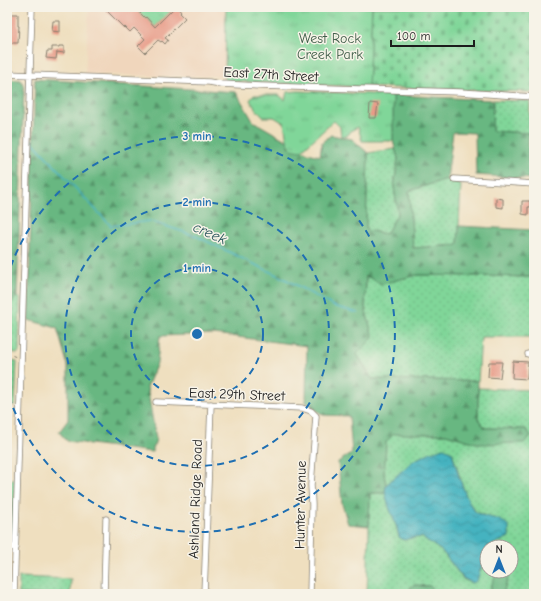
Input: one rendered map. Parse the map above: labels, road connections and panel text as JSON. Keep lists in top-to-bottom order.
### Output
{
  "streets": {
    "street": [
      "East 27th Street",
      "East 29th Street",
      "Ashland Ridge Road",
      "Hunter Avenue"
    ]
  },
  "crossings": [
    ["East 29th Street", "Ashland Ridge Road"],
    ["East 29th Street", "Hunter Avenue"]
  ],
  "water": ["creek"],
  "parks": ["West Rock Creek Park"],
  "scale_bar": "100 m",
  "north": "top",
  "rings": ["3 min", "2 min", "1 min"]
}
